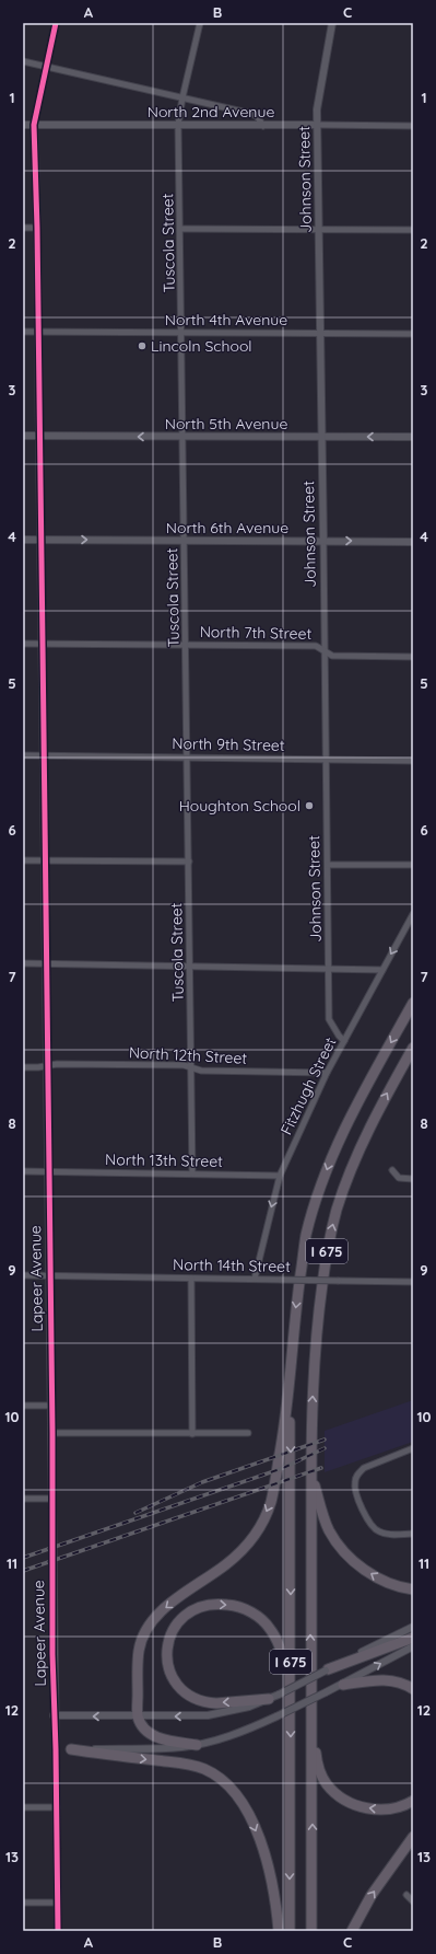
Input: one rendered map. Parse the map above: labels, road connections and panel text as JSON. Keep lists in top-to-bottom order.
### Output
{
  "streets": {
    "highway": ["I 675"],
    "street": [
      "North 2nd Avenue",
      "Johnson Street",
      "Tuscola Street",
      "North 4th Avenue",
      "North 5th Avenue",
      "North 6th Avenue",
      "North 7th Street",
      "North 9th Street",
      "North 12th Street",
      "Fitzhugh Street",
      "North 13th Street",
      "North 14th Street",
      "Lapeer Avenue"
    ]
  },
  "crossings": [
    ["North 2nd Avenue", "Johnson Street"],
    ["North 2nd Avenue", "Tuscola Street"],
    ["North 2nd Avenue", "Lapeer Avenue"],
    ["Johnson Street", "North 4th Avenue"],
    ["Johnson Street", "North 5th Avenue"],
    ["Johnson Street", "North 6th Avenue"],
    ["Johnson Street", "North 7th Street"],
    ["Johnson Street", "North 9th Street"],
    ["Johnson Street", "Fitzhugh Street"],
    ["Tuscola Street", "North 4th Avenue"],
    ["Tuscola Street", "North 5th Avenue"],
    ["Tuscola Street", "North 6th Avenue"],
    ["Tuscola Street", "North 7th Street"],
    ["Tuscola Street", "North 9th Street"],
    ["Tuscola Street", "North 12th Street"],
    ["Tuscola Street", "North 13th Street"],
    ["North 4th Avenue", "Lapeer Avenue"],
    ["North 5th Avenue", "Lapeer Avenue"],
    ["North 6th Avenue", "Lapeer Avenue"],
    ["North 7th Street", "Lapeer Avenue"],
    ["North 9th Street", "Lapeer Avenue"],
    ["North 12th Street", "Fitzhugh Street"],
    ["North 12th Street", "Lapeer Avenue"],
    ["Fitzhugh Street", "North 13th Street"],
    ["Fitzhugh Street", "North 14th Street"],
    ["North 13th Street", "Lapeer Avenue"],
    ["North 14th Street", "Lapeer Avenue"]
  ],
  "one_way": ["North 5th Avenue", "North 6th Avenue", "Fitzhugh Street"],
  "places": ["Lincoln School", "Houghton School"],
  "grid": {
    "columns": ["A", "B", "C"],
    "rows": [
      "1",
      "2",
      "3",
      "4",
      "5",
      "6",
      "7",
      "8",
      "9",
      "10",
      "11",
      "12",
      "13"
    ]
  }
}
